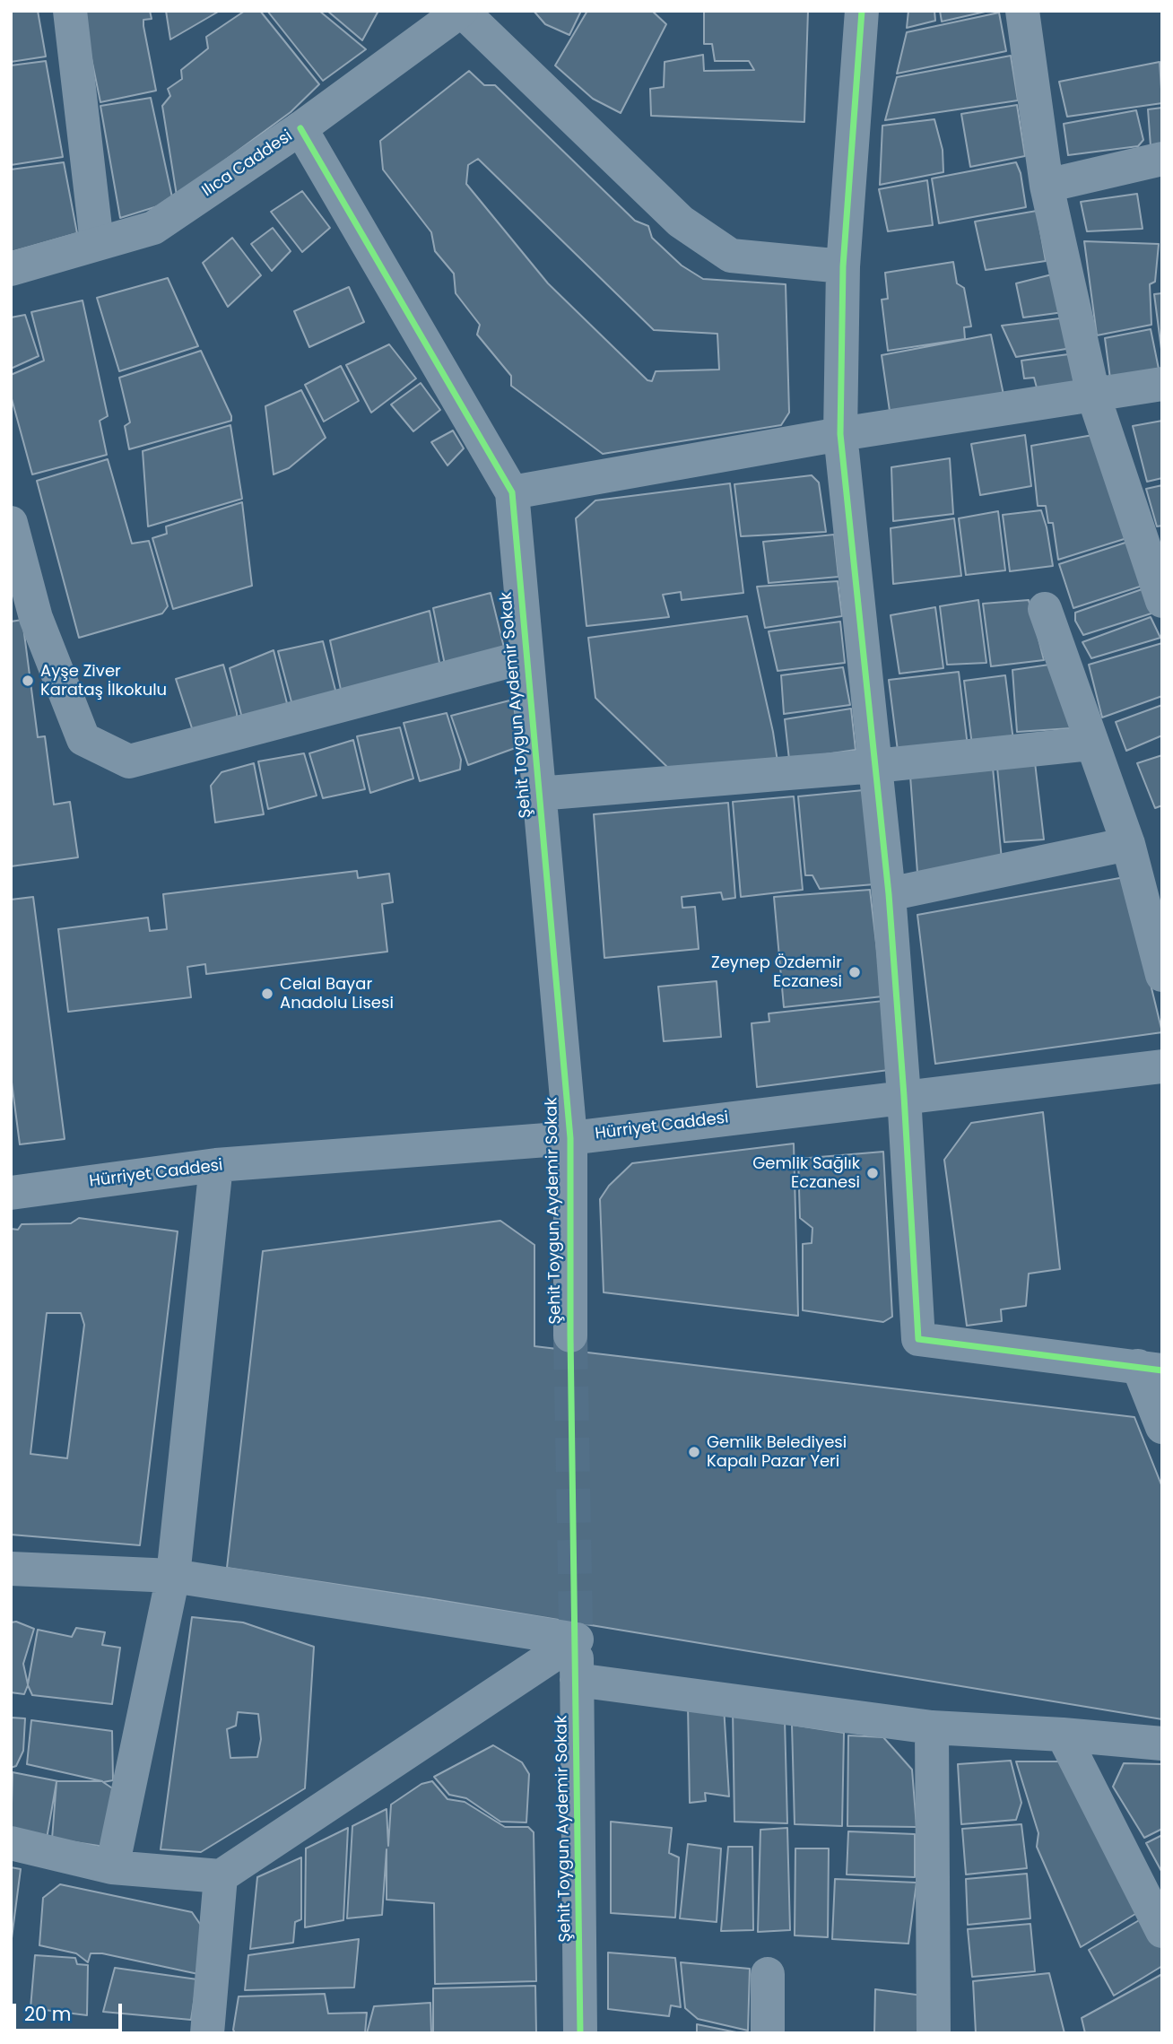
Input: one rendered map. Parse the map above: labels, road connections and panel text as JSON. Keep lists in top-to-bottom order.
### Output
{
  "streets": {
    "street": ["Ilıca Caddesi", "Şehit Toygun Aydemir Sokak", "Hürriyet Caddesi"]
  },
  "crossings": [
    ["Ilıca Caddesi", "Şehit Toygun Aydemir Sokak"],
    ["Şehit Toygun Aydemir Sokak", "Hürriyet Caddesi"]
  ],
  "places": [
    "Ayşe Ziver Karataş İlkokulu",
    "Zeynep Özdemir Eczanesi",
    "Celal Bayar Anadolu Lisesi",
    "Gemlik Sağlık Eczanesi",
    "Gemlik Belediyesi Kapalı Pazar Yeri"
  ],
  "scale_bar": "20 m"
}
